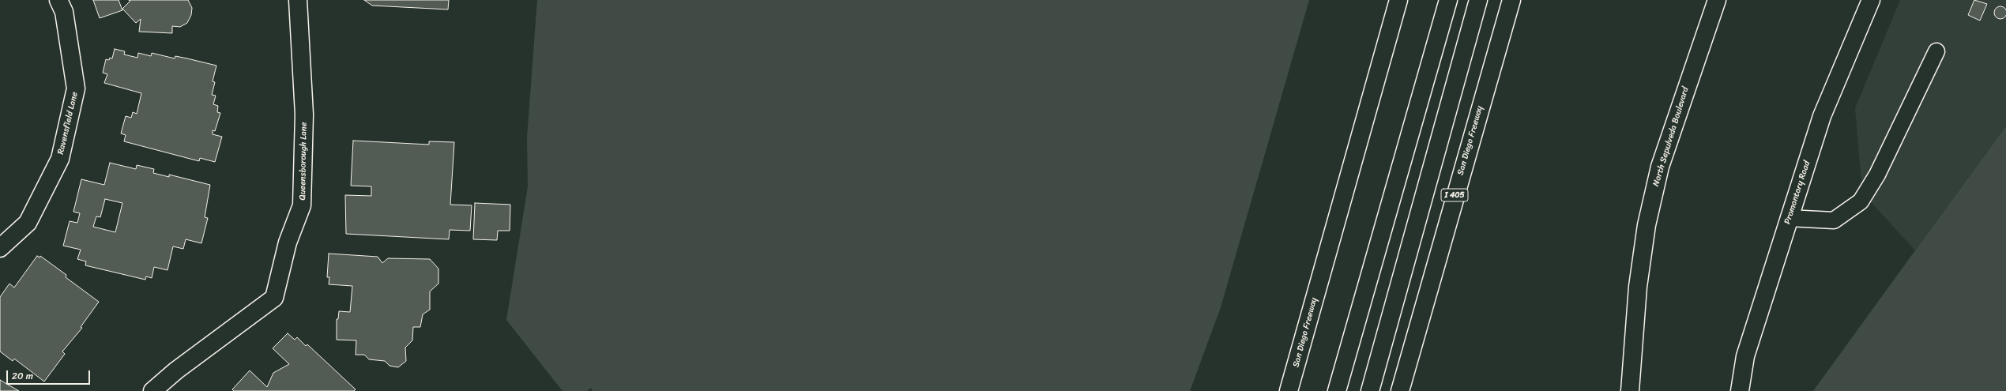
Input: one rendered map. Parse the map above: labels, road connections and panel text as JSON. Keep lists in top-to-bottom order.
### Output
{
  "streets": {
    "main road": [
      "Ravensfield Lane",
      "North Sepulveda Boulevard",
      "San Diego Freeway",
      "Queensborough Lane",
      "Promontory Road",
      "I 405"
    ]
  },
  "scale_bar": "20 m"
}
